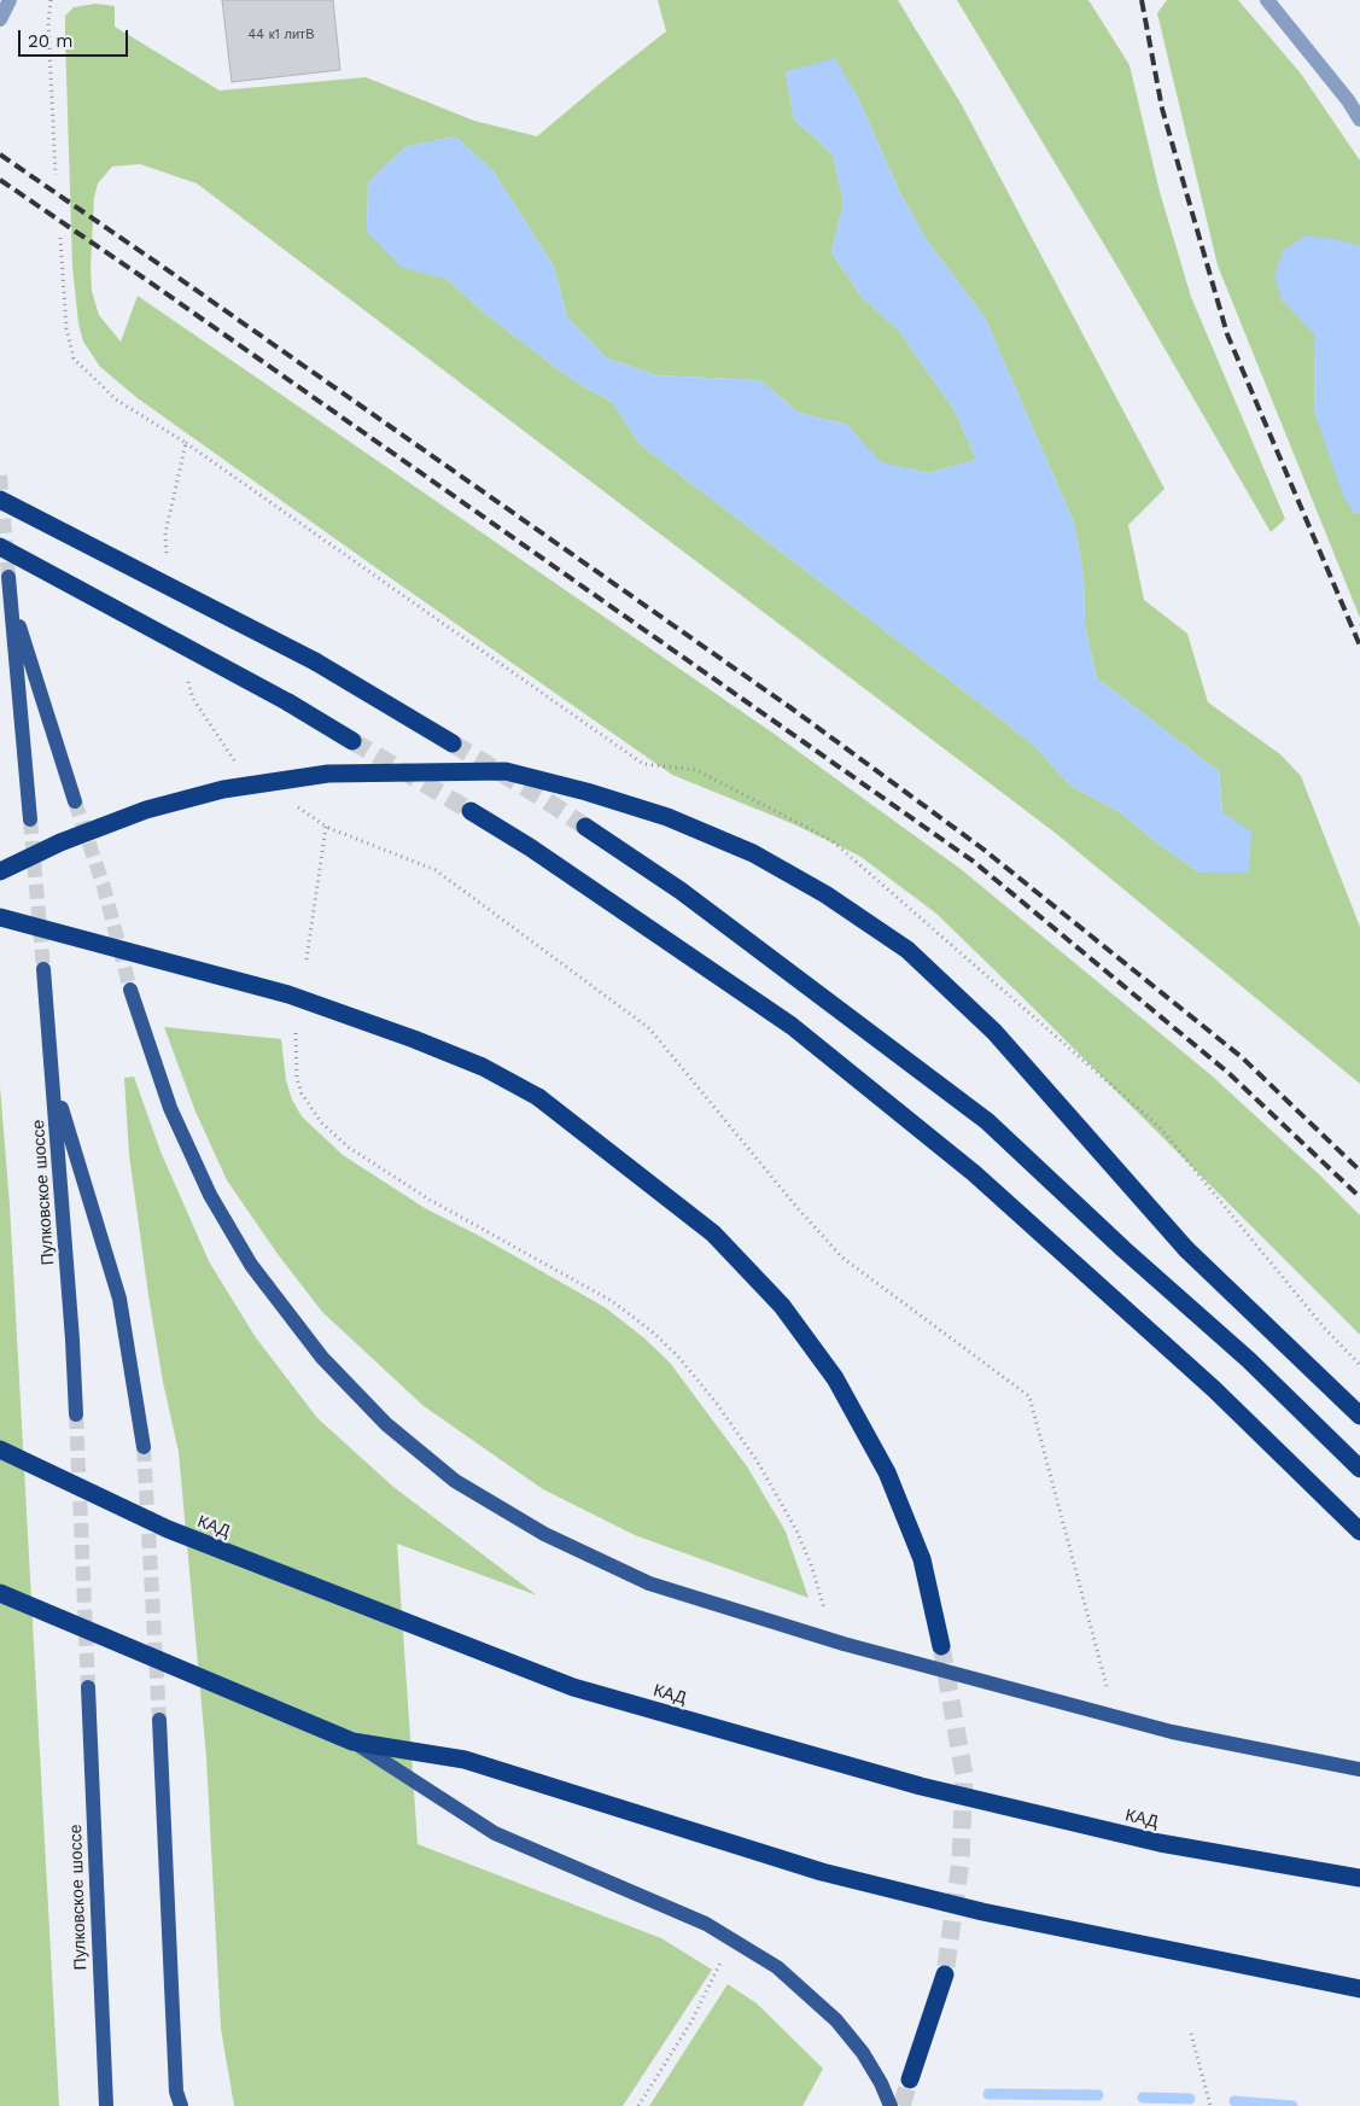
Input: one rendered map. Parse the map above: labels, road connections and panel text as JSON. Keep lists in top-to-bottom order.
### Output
{
  "streets": {
    "highway": ["КАД"],
    "main road": ["Пулковское шоссе"]
  },
  "house_numbers": ["44 к1 литВ"],
  "scale_bar": "20 m"
}
